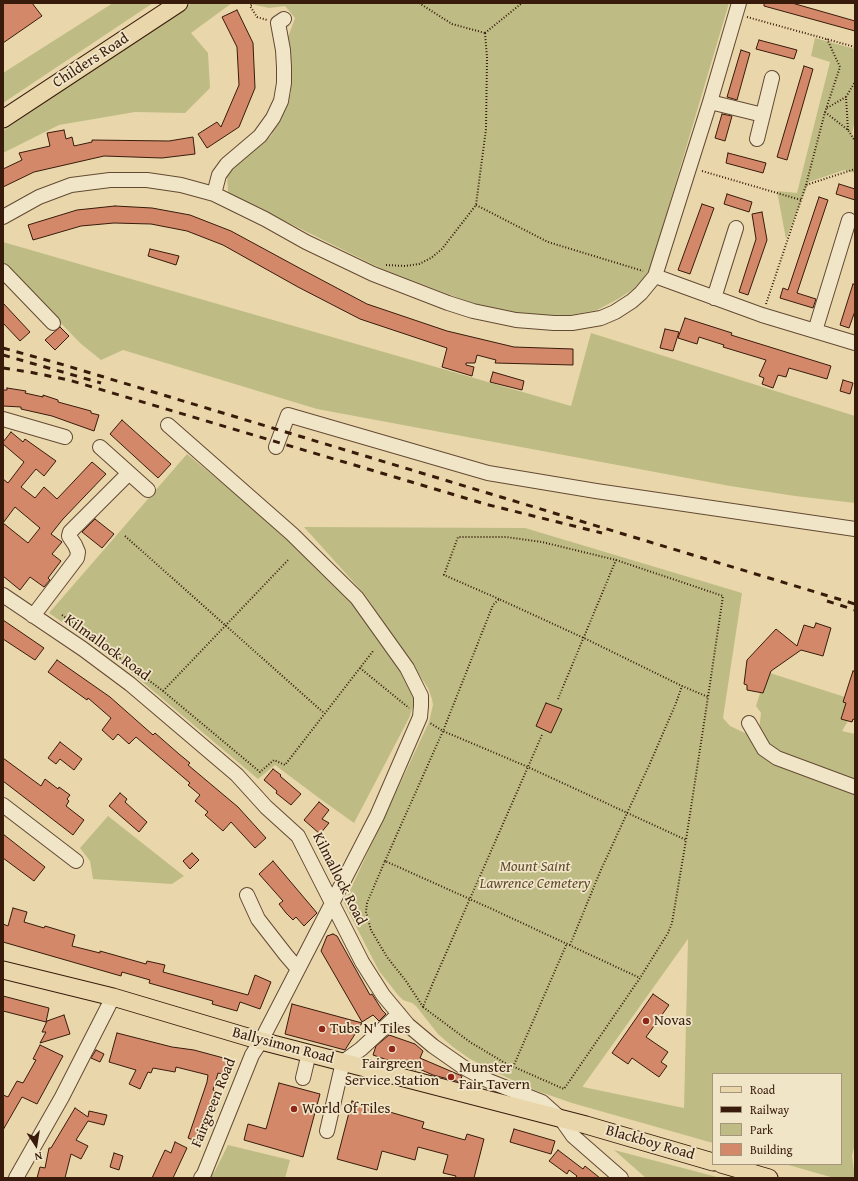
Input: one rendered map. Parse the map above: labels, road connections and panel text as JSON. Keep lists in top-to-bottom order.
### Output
{
  "streets": {
    "main road": ["Childers Road", "Ballysimon Road", "Blackboy Road"],
    "street": ["Kilmallock Road", "Fairgreen Road"]
  },
  "crossings": [
    ["Kilmallock Road", "Ballysimon Road"],
    ["Kilmallock Road", "Fairgreen Road"],
    ["Ballysimon Road", "Fairgreen Road"],
    ["Ballysimon Road", "Blackboy Road"]
  ],
  "parks": ["Mount Saint Lawrence Cemetery"],
  "places": [
    "Novas",
    "Tubs N' Tiles",
    "Fairgreen Service Station",
    "Munster Fair Tavern",
    "World Of Tiles"
  ],
  "legend": [
    "Road",
    "Railway",
    "Park",
    "Building"
  ],
  "north": "bottom"
}
